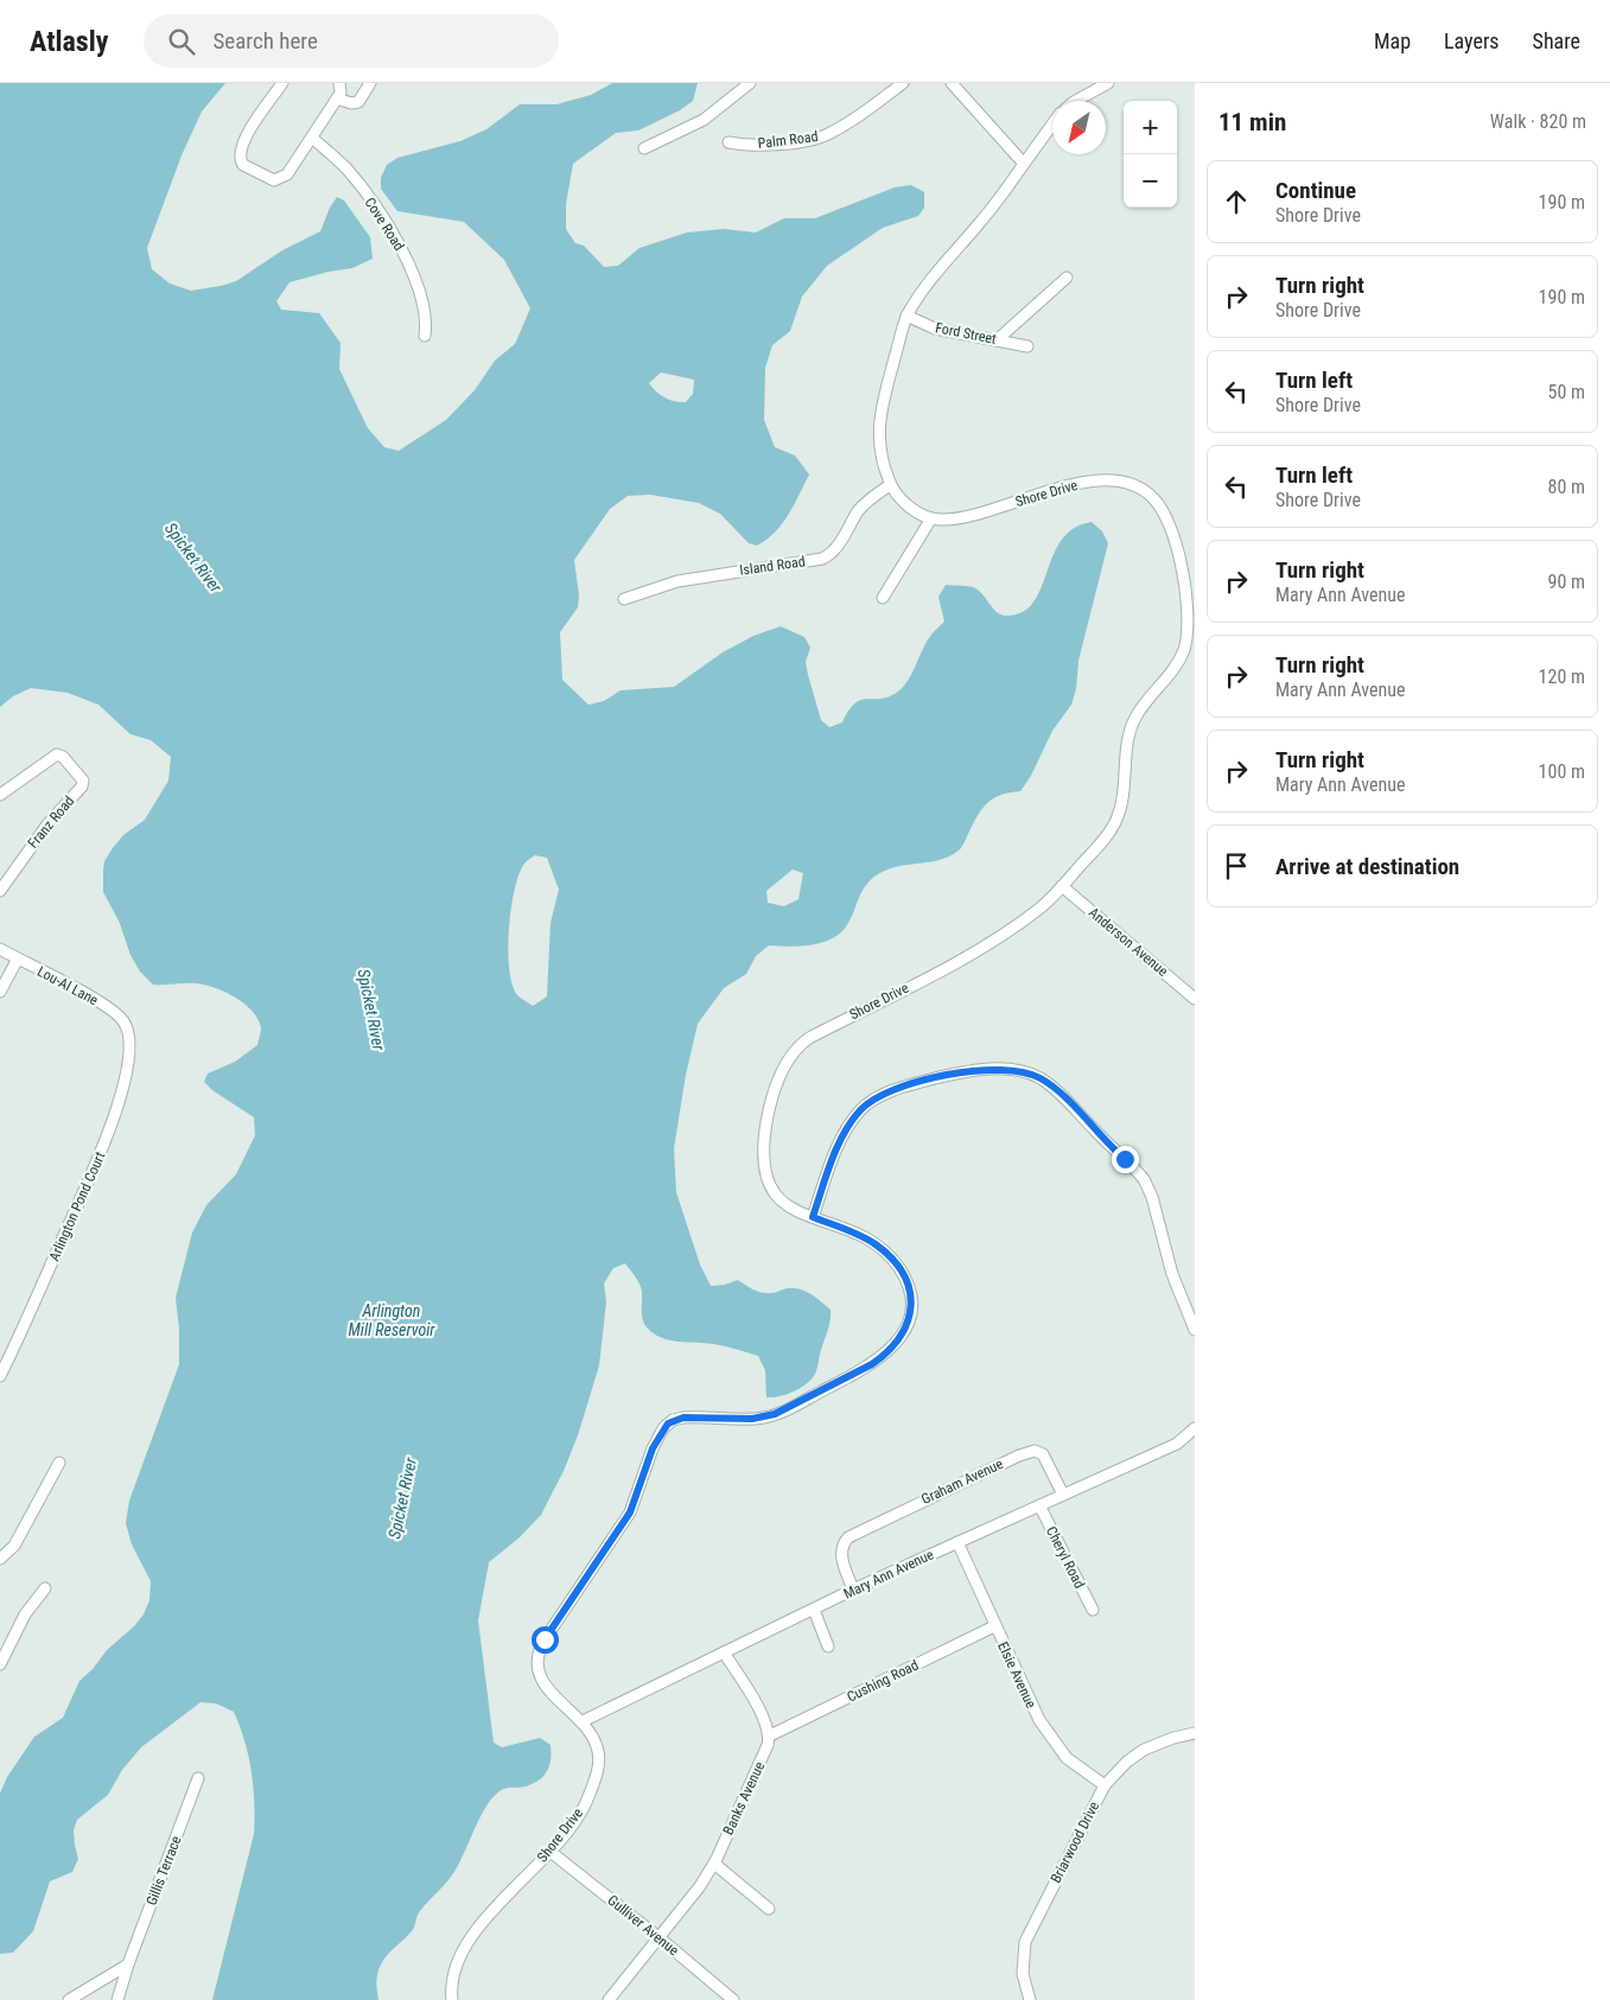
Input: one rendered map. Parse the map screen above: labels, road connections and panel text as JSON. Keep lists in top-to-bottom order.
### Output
{
  "streets": {
    "street": [
      "Palm Road",
      "Cove Road",
      "Ford Street",
      "Shore Drive",
      "Island Road",
      "Franz Road",
      "Anderson Avenue",
      "Lou-Al Lane",
      "Arlington Pond Court",
      "Graham Avenue",
      "Cheryl Road",
      "Mary Ann Avenue",
      "Elsie Avenue",
      "Cushing Road",
      "Banks Avenue",
      "Briarwood Drive",
      "Gillis Terrace",
      "Gulliver Avenue"
    ]
  },
  "crossings": [
    ["Shore Drive", "Anderson Avenue"],
    ["Shore Drive", "Mary Ann Avenue"],
    ["Shore Drive", "Gulliver Avenue"],
    ["Lou-Al Lane", "Arlington Pond Court"],
    ["Graham Avenue", "Mary Ann Avenue"],
    ["Cheryl Road", "Mary Ann Avenue"],
    ["Mary Ann Avenue", "Elsie Avenue"],
    ["Elsie Avenue", "Cushing Road"],
    ["Elsie Avenue", "Briarwood Drive"],
    ["Cushing Road", "Banks Avenue"],
    ["Banks Avenue", "Gulliver Avenue"]
  ],
  "water": ["Spicket River", "Arlington Mill Reservoir"],
  "north": "bottom left",
  "page": {
    "header": "Atlasly",
    "search": "Search here",
    "nav": ["Map", "Layers", "Share"],
    "heading": ["11 min", "Walk · 820 m"],
    "map_buttons": ["+", "−"],
    "list": [
      ["Continue", "Shore Drive", "190 m"],
      ["Turn right", "Shore Drive", "190 m"],
      ["Turn left", "Shore Drive", "50 m"],
      ["Turn left", "Shore Drive", "80 m"],
      ["Turn right", "Mary Ann Avenue", "90 m"],
      ["Turn right", "Mary Ann Avenue", "120 m"],
      ["Turn right", "Mary Ann Avenue", "100 m"],
      "Arrive at destination"
    ]
  }
}
